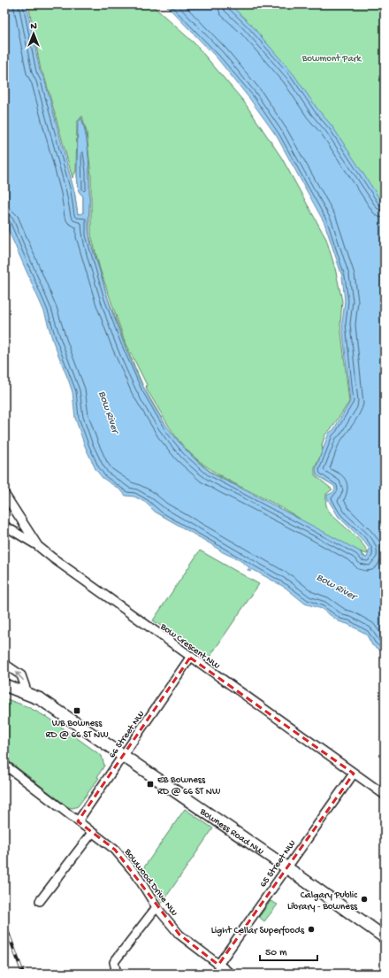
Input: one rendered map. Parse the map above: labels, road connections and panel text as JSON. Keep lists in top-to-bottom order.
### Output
{
  "streets": {
    "street": [
      "Bow Crescent NW",
      "66 Street NW",
      "Bowness Road NW",
      "65 Street NW",
      "Bowwood Drive NW"
    ]
  },
  "crossings": [
    ["Bow Crescent NW", "66 Street NW"],
    ["Bow Crescent NW", "65 Street NW"],
    ["66 Street NW", "Bowness Road NW"],
    ["66 Street NW", "Bowwood Drive NW"],
    ["Bowness Road NW", "65 Street NW"],
    ["65 Street NW", "Bowwood Drive NW"]
  ],
  "water": ["Bow River"],
  "parks": ["Bowmont Park"],
  "places": {
    "transit": ["WB Bowness RD @ 66 ST NW", "EB Bowness RD @ 66 ST NW"],
    "other": ["Calgary Public Library - Bowness", "Light Cellar Superfoods"]
  },
  "scale_bar": "50 m",
  "north": "top"
}
